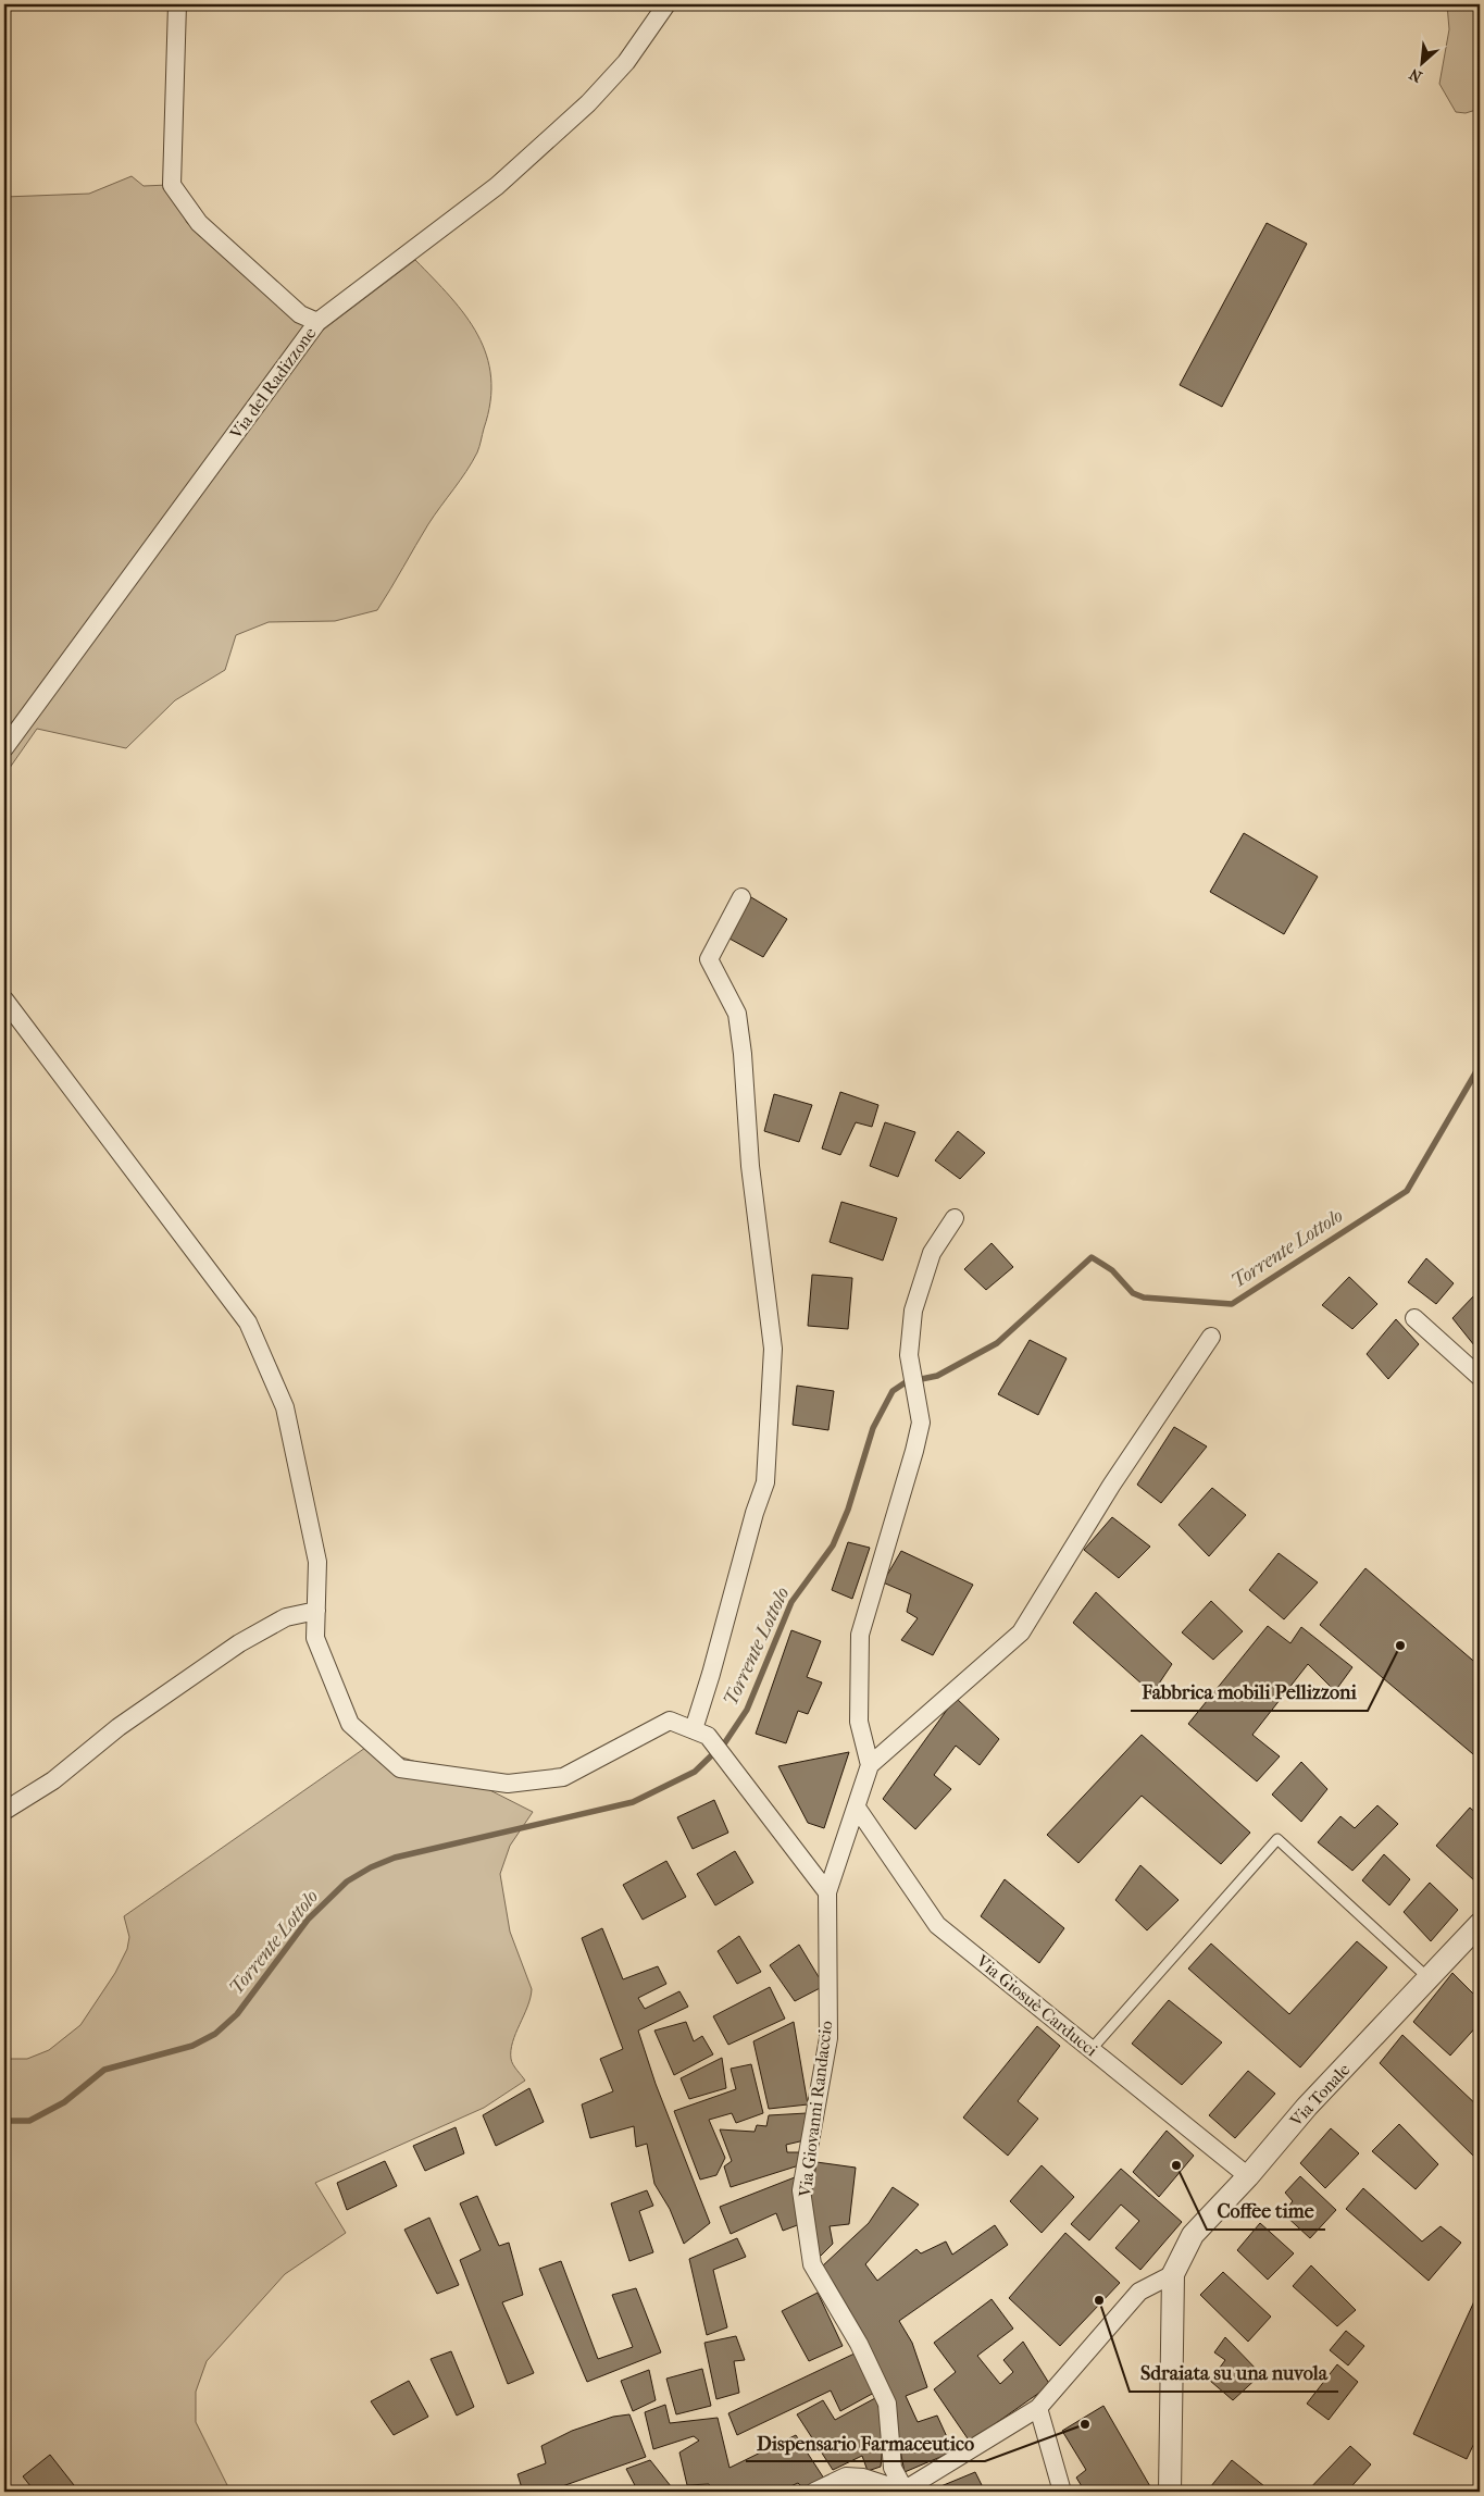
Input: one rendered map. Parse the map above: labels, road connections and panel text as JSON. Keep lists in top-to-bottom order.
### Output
{
  "streets": {
    "street": [
      "Via del Radizzone",
      "Via Giosuè Carducci",
      "Via Tonale",
      "Via Giovanni Randaccio"
    ]
  },
  "crossings": [
    ["Via Giosuè Carducci", "Via Tonale"],
    ["Via Giosuè Carducci", "Via Giovanni Randaccio"]
  ],
  "water": ["Torrente Lottolo"],
  "places": [
    "Fabbrica mobili Pellizzoni",
    "Coffee time",
    "Sdraiata su una nuvola",
    "Dispensario Farmaceutico"
  ],
  "north": "bottom left"
}
